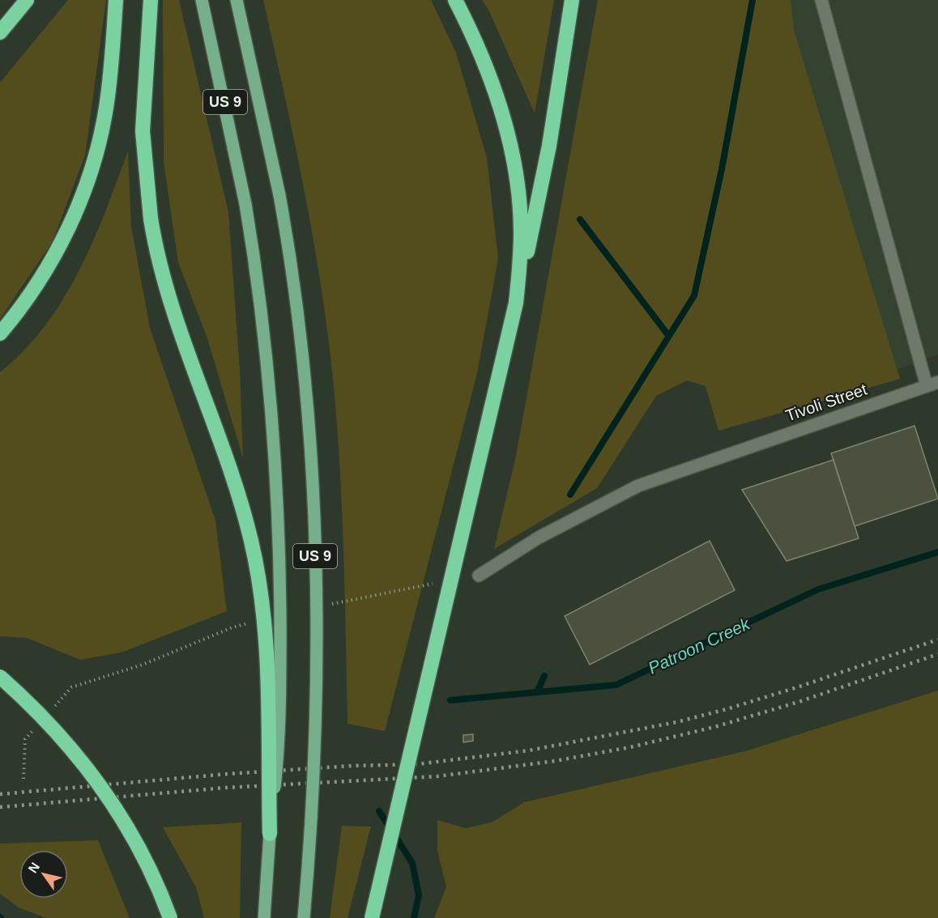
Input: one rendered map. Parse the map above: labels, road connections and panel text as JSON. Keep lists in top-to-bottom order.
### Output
{
  "streets": {
    "main road": ["US 9"],
    "street": ["Tivoli Street"]
  },
  "water": ["Patroon Creek"],
  "north": "top left"
}
